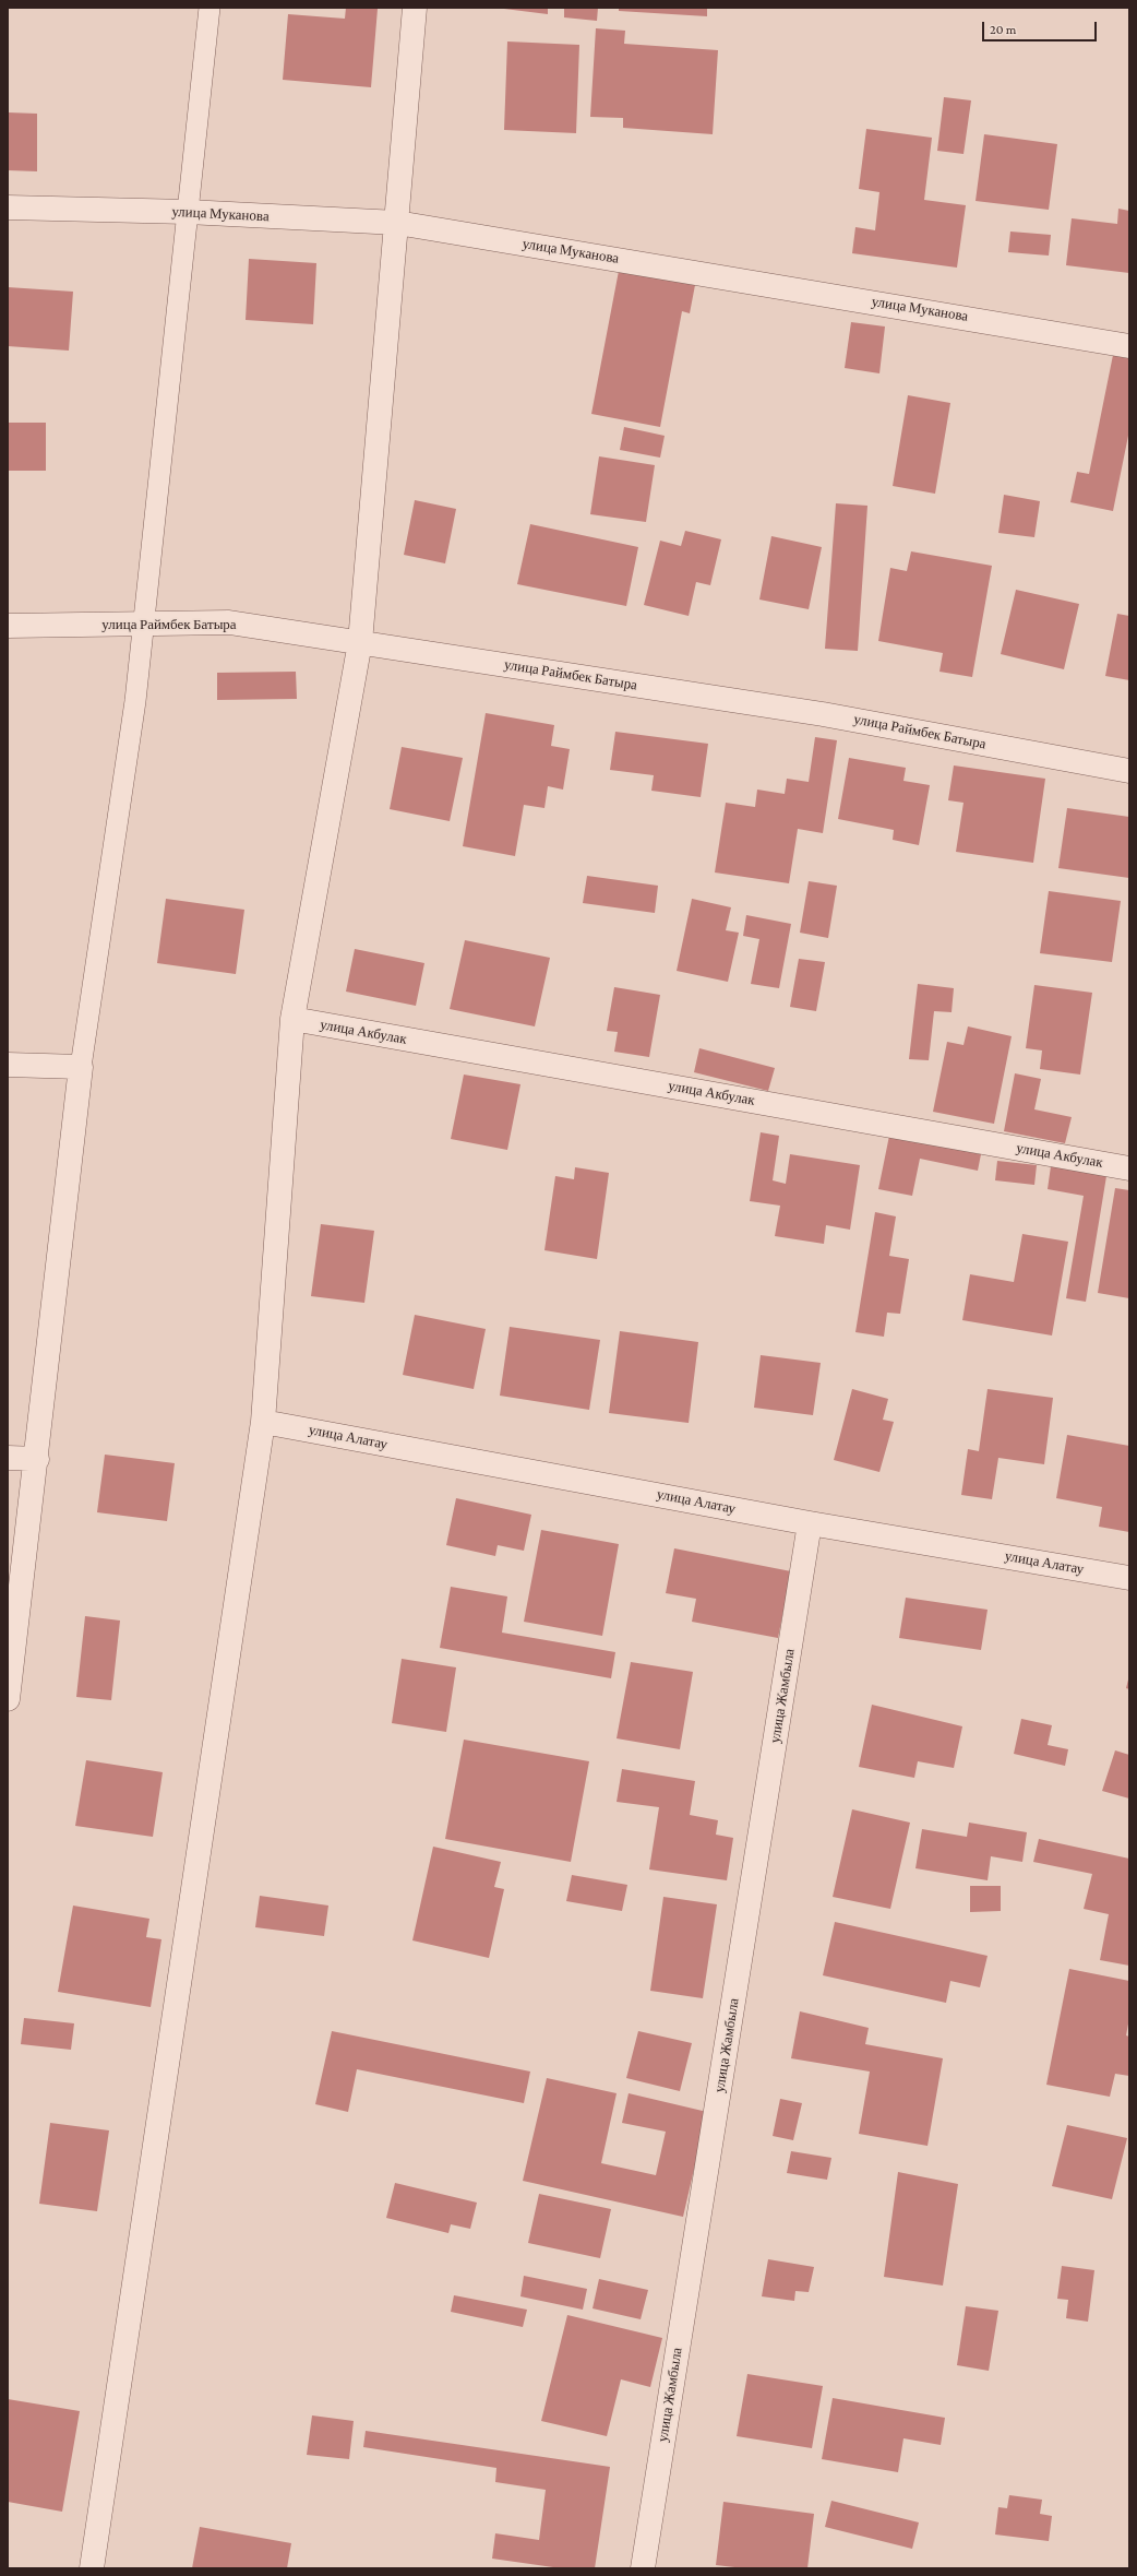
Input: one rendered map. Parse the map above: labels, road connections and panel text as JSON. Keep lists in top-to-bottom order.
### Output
{
  "streets": {
    "street": [
      "улица Муканова",
      "улица Раймбек Батыра",
      "улица Акбулак",
      "улица Алатау",
      "улица Жамбыла"
    ]
  },
  "crossings": [
    ["улица Алатау", "улица Жамбыла"]
  ],
  "scale_bar": "20 m"
}
